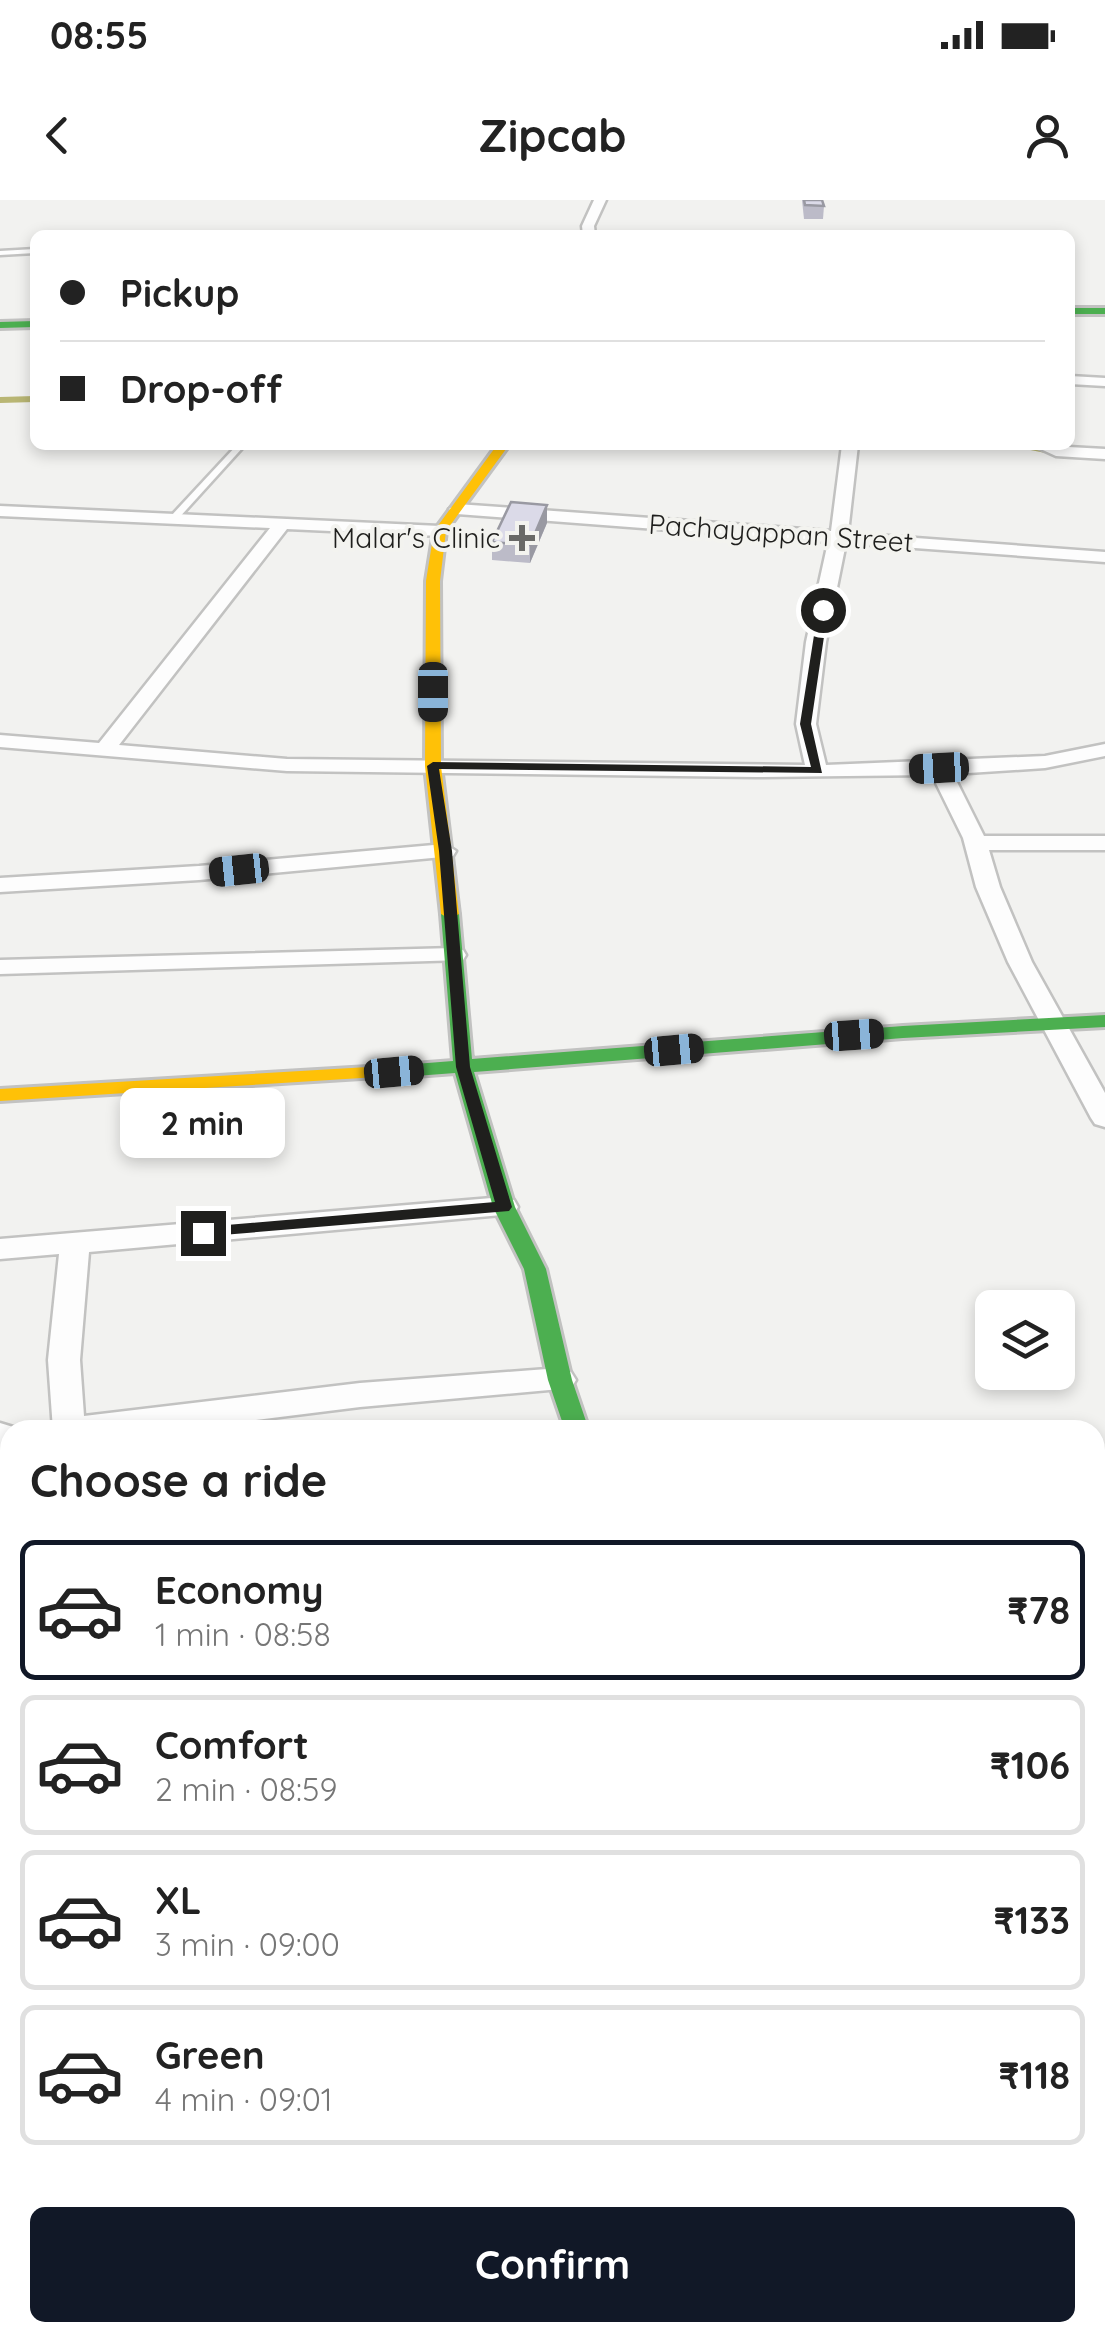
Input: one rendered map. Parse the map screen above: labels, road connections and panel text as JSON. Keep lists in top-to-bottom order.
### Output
{
  "streets": {
    "street": ["Pachayappan Street"]
  },
  "places": {
    "health": ["Malar's Clinic"]
  },
  "page": {
    "status": "08:55",
    "header": "Zipcab",
    "banner": ["Pickup", "Drop-off"],
    "bubble": "2 min",
    "heading": "Choose a ride",
    "list": [
      {
        "name": "Economy",
        "note": "1 min · 08:58",
        "value": "₹78"
      },
      {
        "name": "Comfort",
        "note": "2 min · 08:59",
        "value": "₹106"
      },
      {
        "name": "XL",
        "note": "3 min · 09:00",
        "value": "₹133"
      },
      {
        "name": "Green",
        "note": "4 min · 09:01",
        "value": "₹118"
      }
    ],
    "buttons": "Confirm"
  }
}
